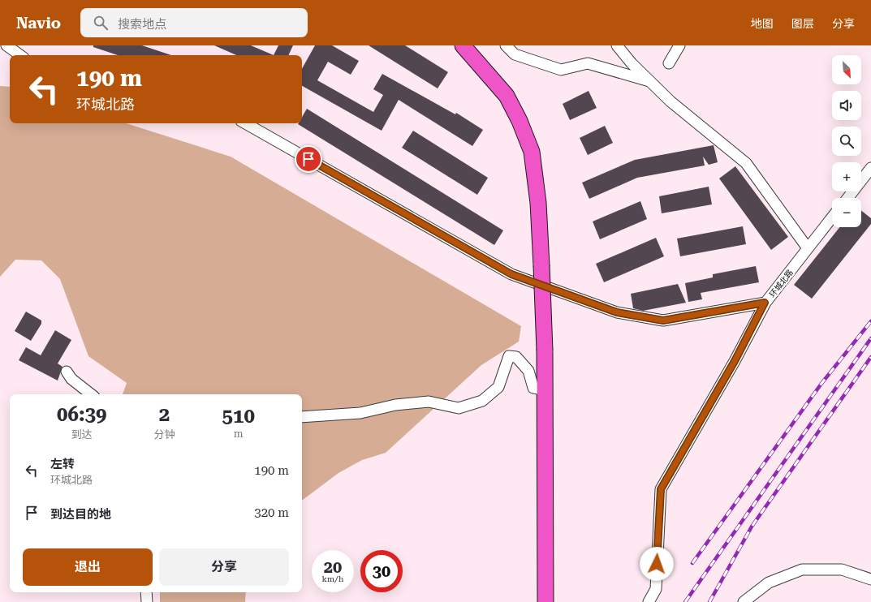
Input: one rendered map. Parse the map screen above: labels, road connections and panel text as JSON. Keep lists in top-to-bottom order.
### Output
{
  "streets": {
    "street": ["环城北路"]
  },
  "north": "bottom right",
  "page": {
    "header": "Navio",
    "search": "搜索地点",
    "nav": ["地图", "图层", "分享"],
    "map_buttons": ["+", "−"],
    "turn": ["190 m", "环城北路"],
    "eta": [
      "06:39",
      "到达",
      "2",
      "分钟",
      "510",
      "m"
    ],
    "list": [
      {
        "name": "左转",
        "note": "环城北路",
        "value": "190 m"
      },
      {
        "name": "到达目的地",
        "value": "320 m"
      }
    ],
    "buttons": ["退出", "分享"],
    "speed": "20 km/h",
    "limit": "30"
  }
}
